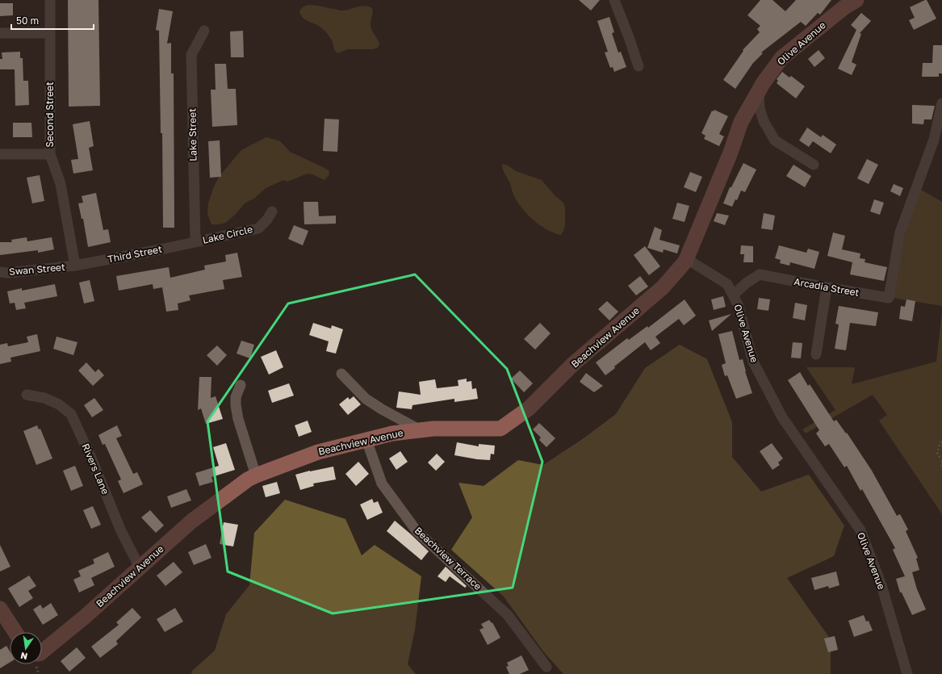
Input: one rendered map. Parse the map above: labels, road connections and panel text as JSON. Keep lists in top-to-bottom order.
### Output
{
  "streets": {
    "street": [
      "Olive Avenue",
      "Second Street",
      "Lake Street",
      "Lake Circle",
      "Third Street",
      "Swan Street",
      "Arcadia Street",
      "Beachview Avenue",
      "Rivers Lane",
      "Beachview Terrace"
    ]
  },
  "crossings": [
    ["Olive Avenue", "Arcadia Street"],
    ["Olive Avenue", "Beachview Avenue"],
    ["Second Street", "Third Street"],
    ["Second Street", "Swan Street"],
    ["Lake Street", "Lake Circle"],
    ["Lake Street", "Third Street"],
    ["Lake Circle", "Third Street"],
    ["Third Street", "Swan Street"],
    ["Beachview Avenue", "Rivers Lane"],
    ["Beachview Avenue", "Beachview Terrace"]
  ],
  "scale_bar": "50 m",
  "north": "bottom"
}
